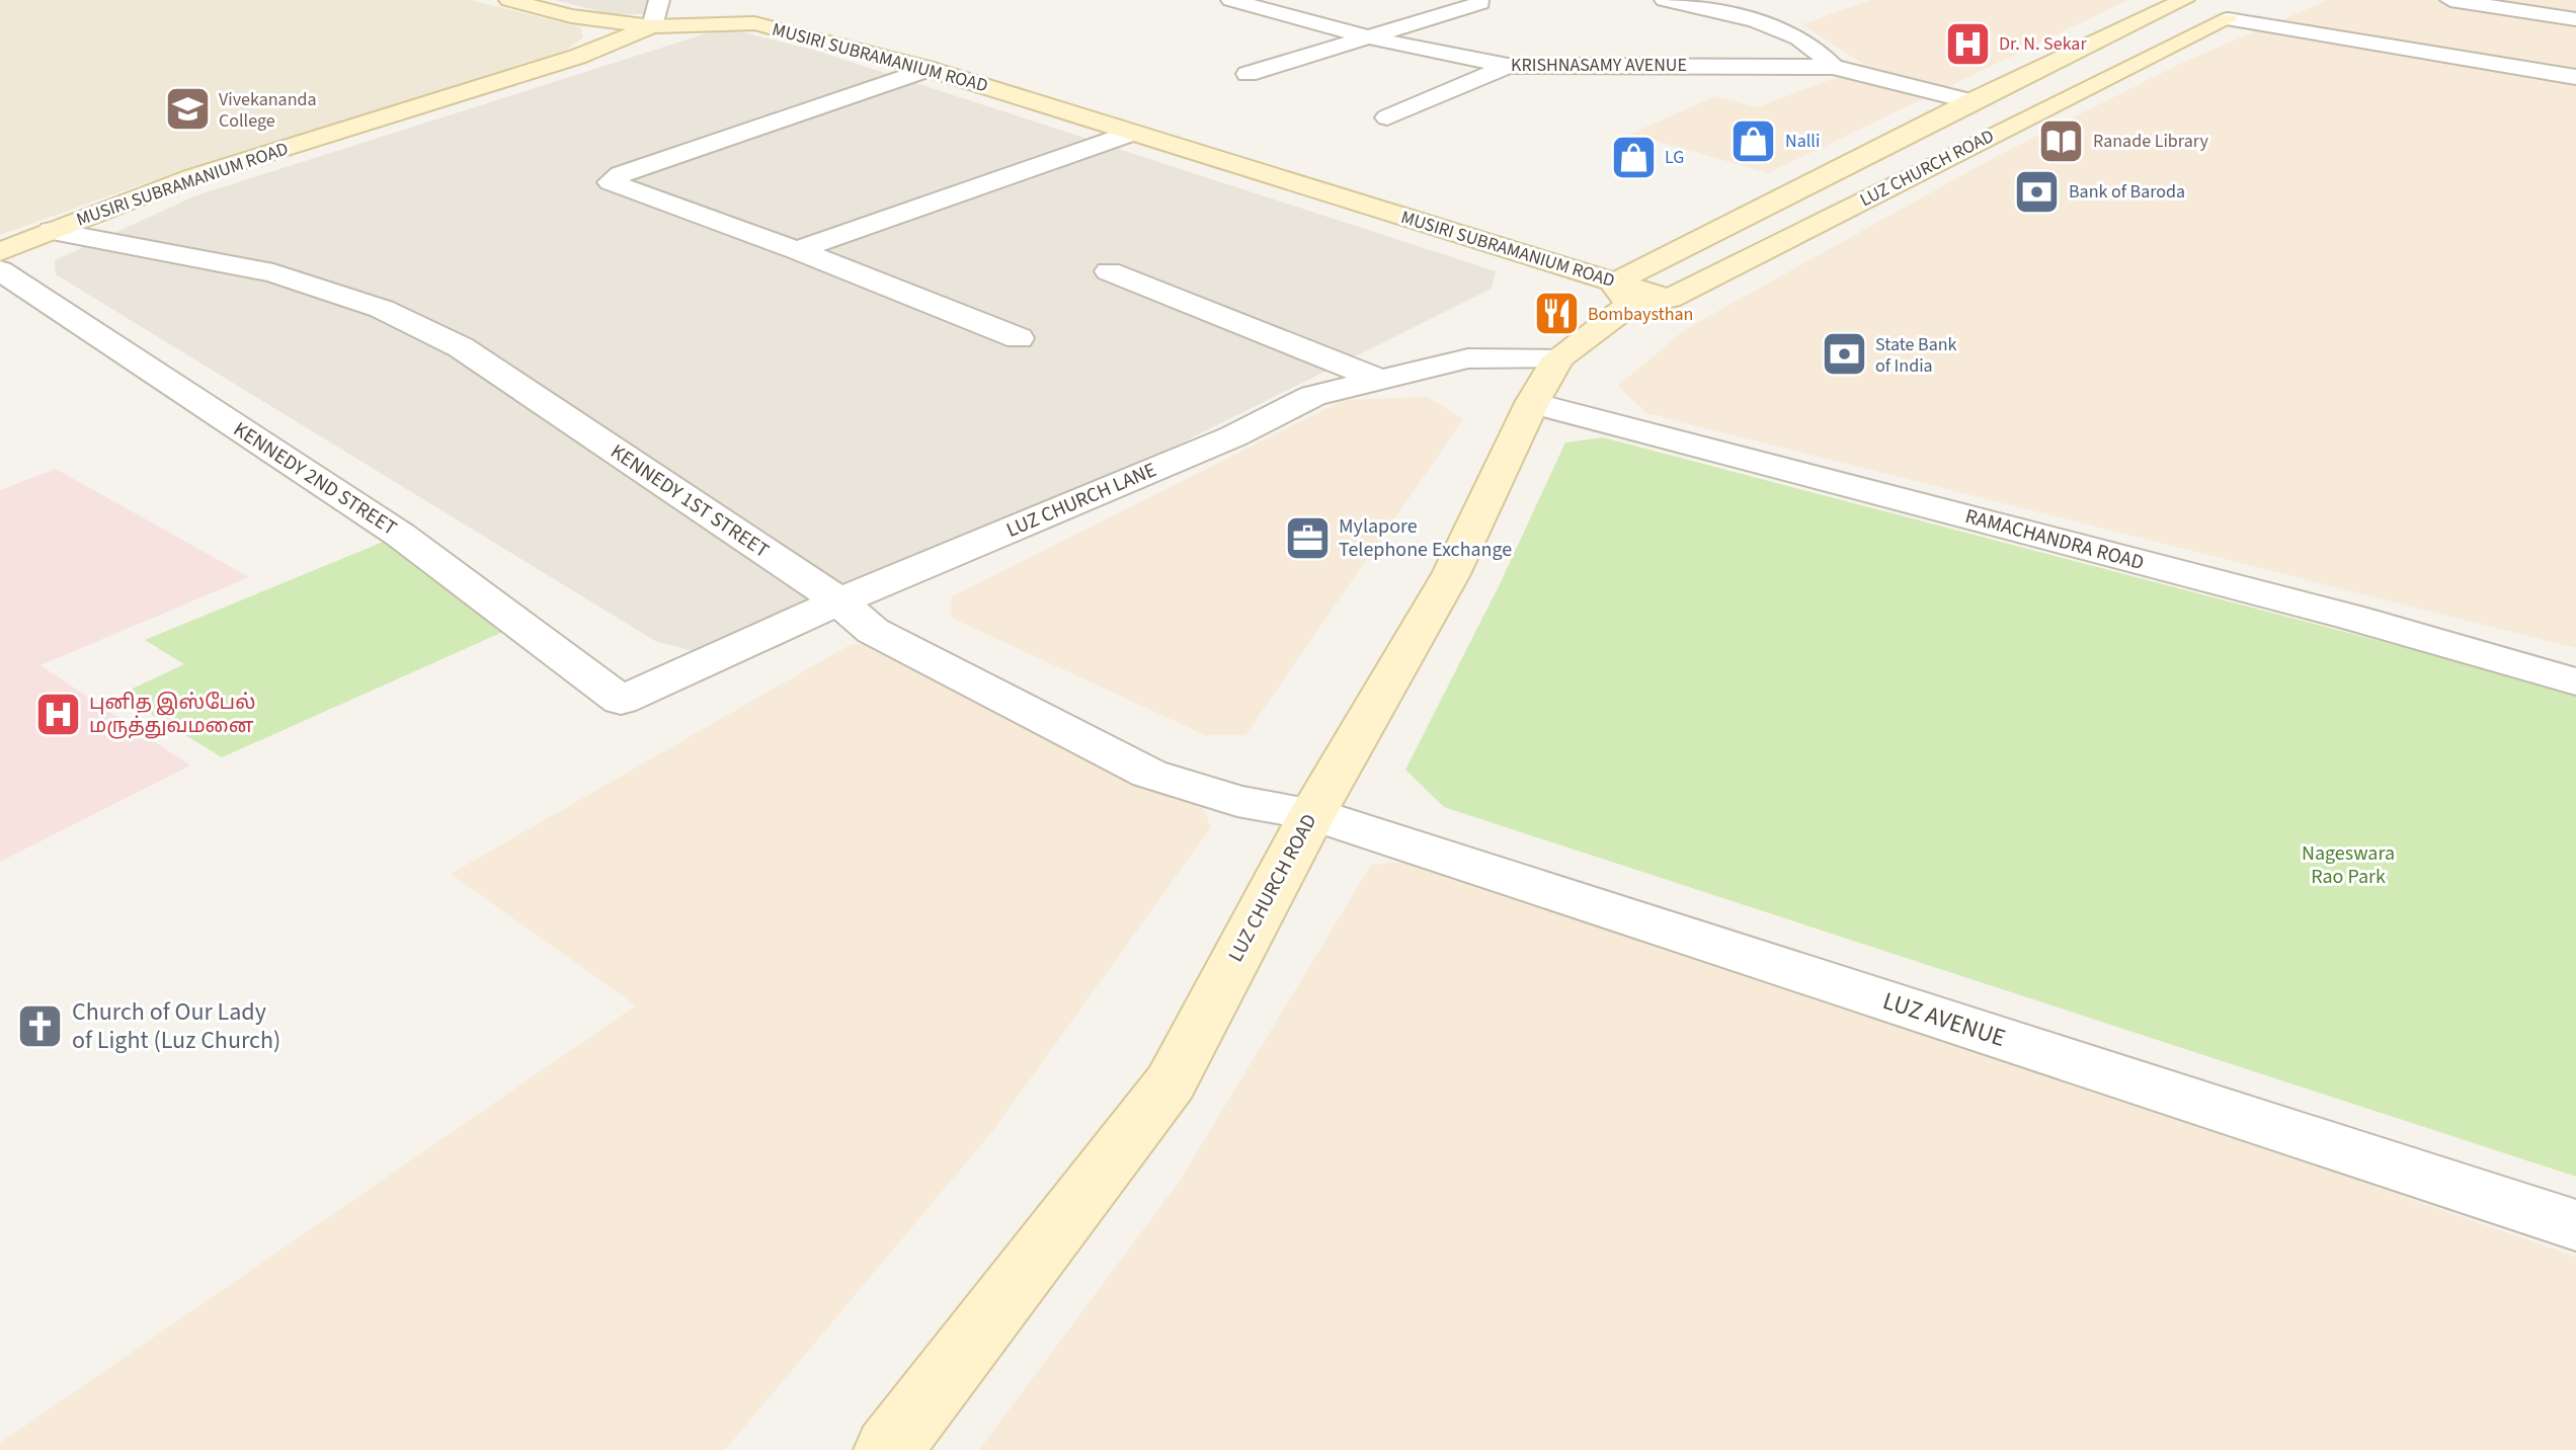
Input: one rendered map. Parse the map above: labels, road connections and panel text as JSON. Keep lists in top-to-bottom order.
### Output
{
  "streets": {
    "main road": ["MUSIRI SUBRAMANIUM ROAD", "LUZ CHURCH ROAD"],
    "street": [
      "KRISHNASAMY AVENUE",
      "KENNEDY 2ND STREET",
      "LUZ CHURCH LANE",
      "KENNEDY 1ST STREET",
      "RAMACHANDRA ROAD",
      "LUZ AVENUE"
    ]
  },
  "crossings": [
    ["MUSIRI SUBRAMANIUM ROAD", "LUZ CHURCH ROAD"],
    ["MUSIRI SUBRAMANIUM ROAD", "KENNEDY 1ST STREET"],
    ["KRISHNASAMY AVENUE", "LUZ CHURCH ROAD"],
    ["LUZ CHURCH ROAD", "LUZ CHURCH LANE"],
    ["LUZ CHURCH ROAD", "KENNEDY 1ST STREET"],
    ["LUZ CHURCH ROAD", "RAMACHANDRA ROAD"],
    ["LUZ CHURCH ROAD", "LUZ AVENUE"],
    ["KENNEDY 2ND STREET", "LUZ CHURCH LANE"],
    ["LUZ CHURCH LANE", "KENNEDY 1ST STREET"],
    ["KENNEDY 1ST STREET", "LUZ AVENUE"]
  ],
  "parks": ["Nageswara Rao Park"],
  "places": {
    "hospital": ["Dr. N. Sekar", "புனித இஸ்பேல் மருத்துவமனை"],
    "school or university": ["Vivekananda College"],
    "shop": ["Nalli", "LG"],
    "library": ["Ranade Library"],
    "bank": ["Bank of Baroda", "State Bank of India"],
    "restaurant": ["Bombaysthan"],
    "office": ["Mylapore Telephone Exchange"],
    "church": ["Church of Our Lady of Light (Luz Church)"]
  }
}
